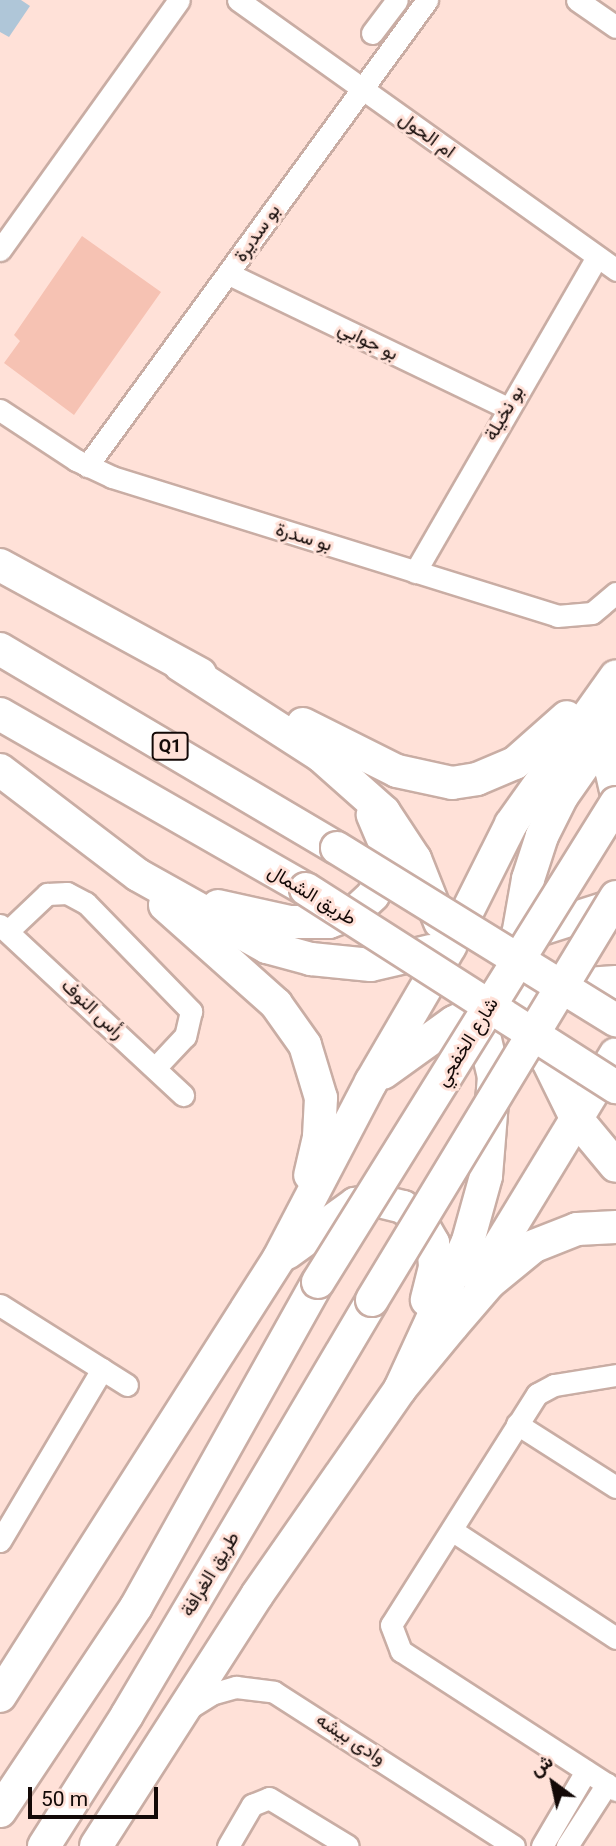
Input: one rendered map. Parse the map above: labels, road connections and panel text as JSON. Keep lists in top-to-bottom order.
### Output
{
  "streets": {
    "highway": [
      "Q1",
      "طريق الشمال",
      "شارع الخفجي",
      "طريق الغرافة"
    ],
    "street": [
      "ام الحول",
      "بو سديرة",
      "بو جوابي",
      "بو نخيلة",
      "بو سدرة",
      "رأس النوف",
      "وادى بيشه"
    ]
  },
  "crossings": [
    ["ام الحول", "بو سديرة"],
    ["ام الحول", "بو نخيلة"],
    ["بو سديرة", "بو جوابي"],
    ["بو سديرة", "بو سدرة"],
    ["بو جوابي", "بو نخيلة"],
    ["بو نخيلة", "بو سدرة"]
  ],
  "scale_bar": "50 m",
  "north": "top left"
}
